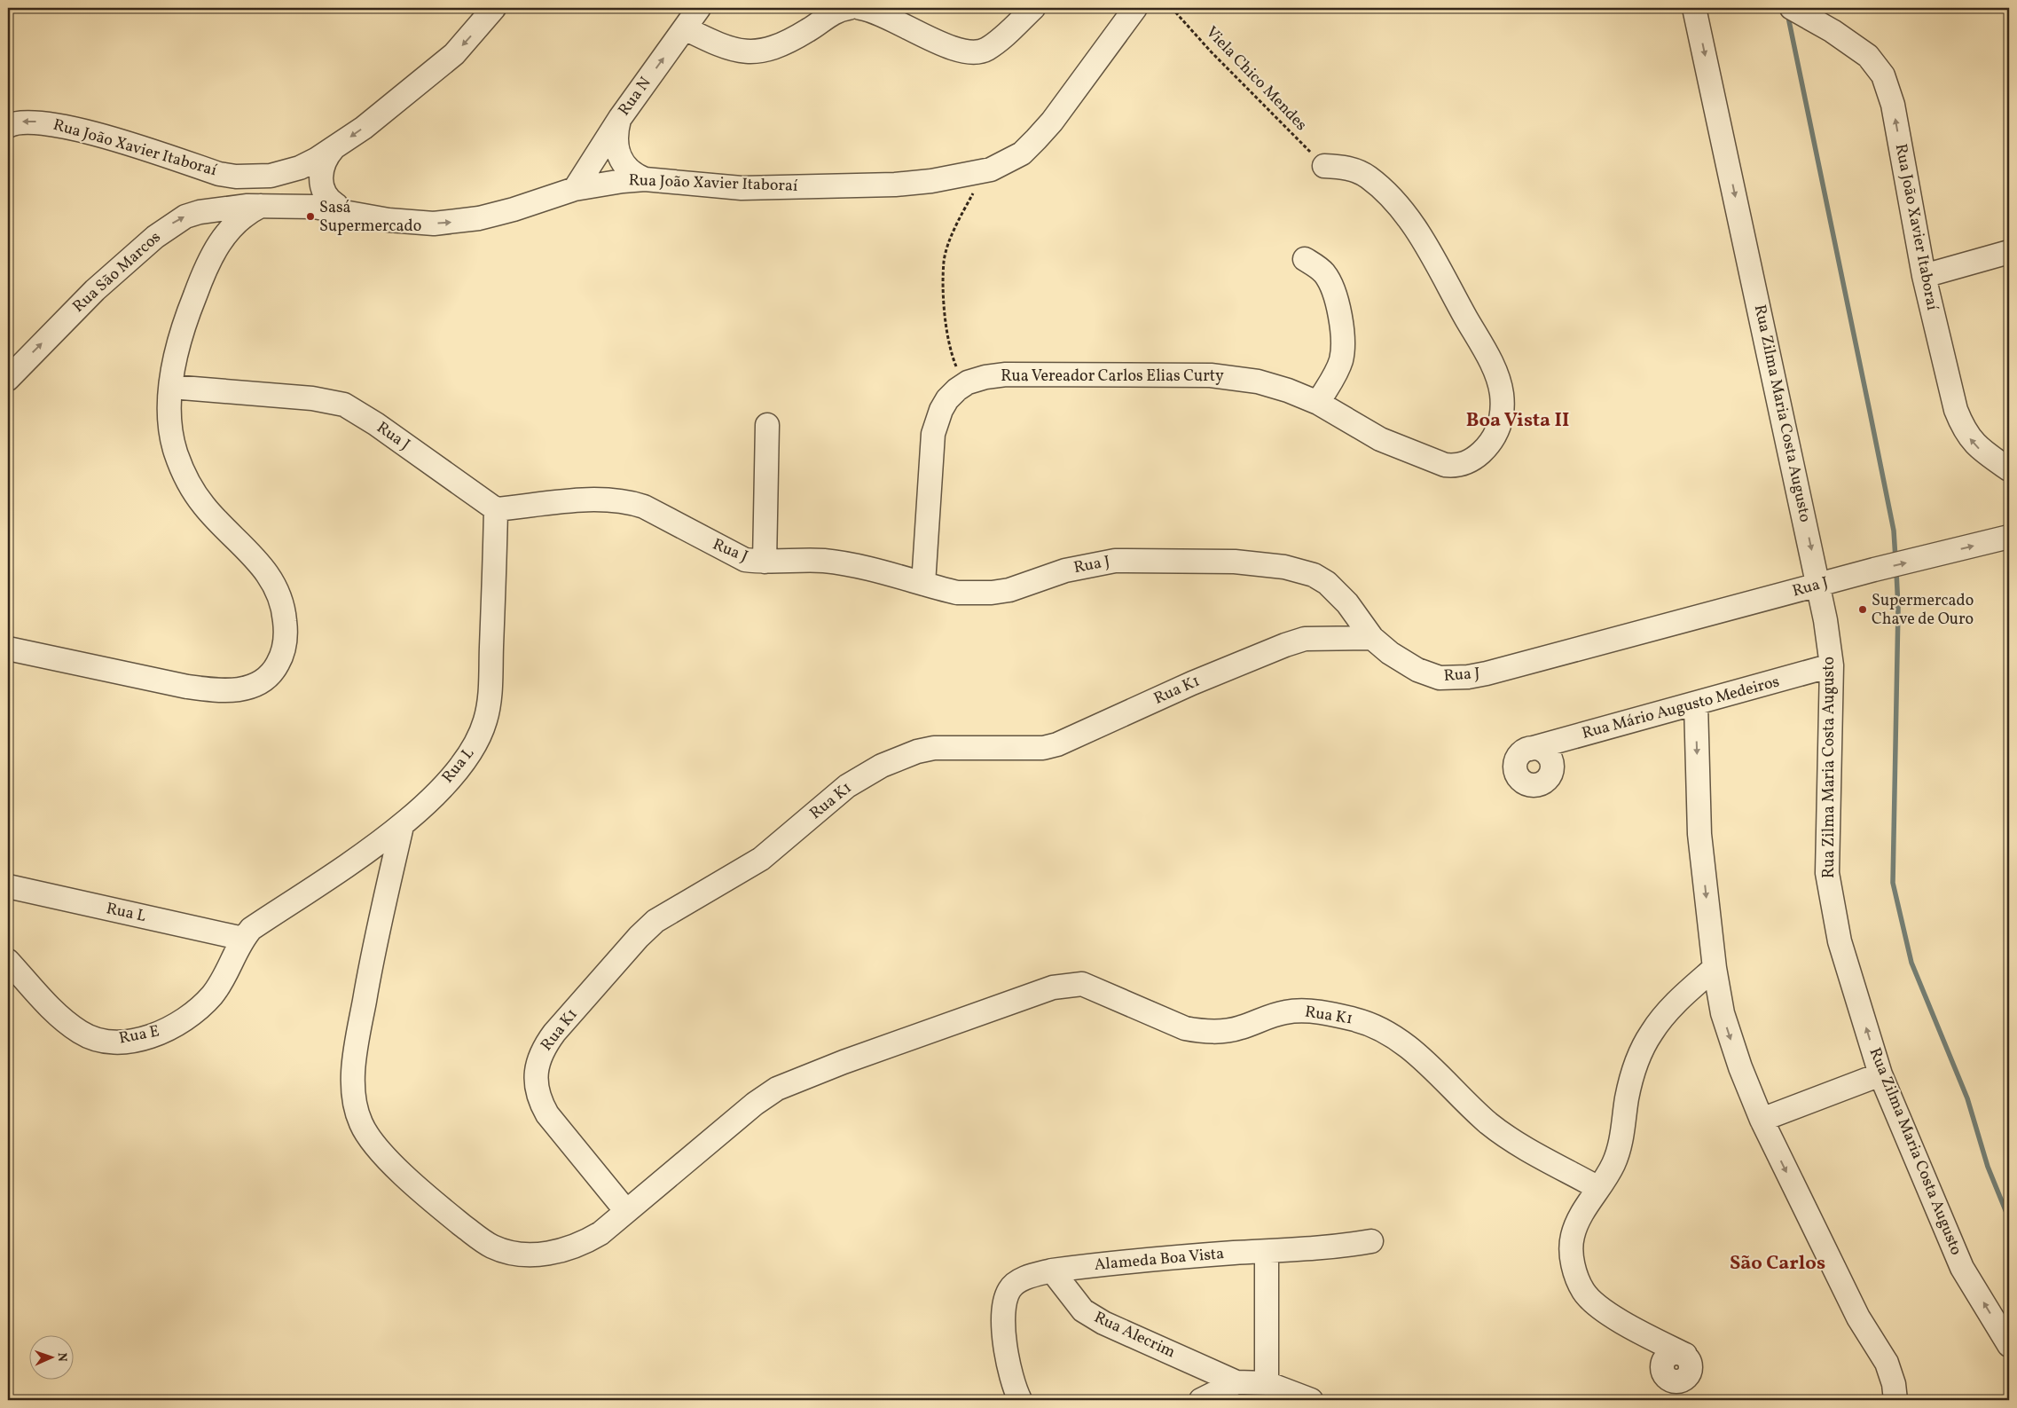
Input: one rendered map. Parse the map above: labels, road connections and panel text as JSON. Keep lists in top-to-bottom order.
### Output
{
  "streets": {
    "street": [
      "Rua N",
      "Rua João Xavier Itaboraí",
      "Rua São Marcos",
      "Rua Vereador Carlos Elias Curty",
      "Rua Zilma Maria Costa Augusto",
      "Rua J",
      "Rua K1",
      "Rua Mário Augusto Medeiros",
      "Rua L",
      "Rua E",
      "Alameda Boa Vista",
      "Rua Alecrim"
    ],
    "path": ["Viela Chico Mendes"]
  },
  "crossings": [
    ["Viela Chico Mendes", "Rua Vereador Carlos Elias Curty"],
    ["Rua N", "Rua João Xavier Itaboraí"],
    ["Rua João Xavier Itaboraí", "Rua São Marcos"],
    ["Rua Vereador Carlos Elias Curty", "Rua J"],
    ["Rua Zilma Maria Costa Augusto", "Rua J"],
    ["Rua Zilma Maria Costa Augusto", "Rua Mário Augusto Medeiros"],
    ["Rua J", "Rua K1"],
    ["Rua J", "Rua L"],
    ["Rua K1", "Rua L"],
    ["Rua L", "Rua E"],
    ["Alameda Boa Vista", "Rua Alecrim"]
  ],
  "one_way": ["Rua N", "Rua São Marcos"],
  "districts": ["Boa Vista II", "São Carlos"],
  "places": ["Sasá Supermercado", "Supermercado Chave de Ouro"],
  "north": "right"
}
